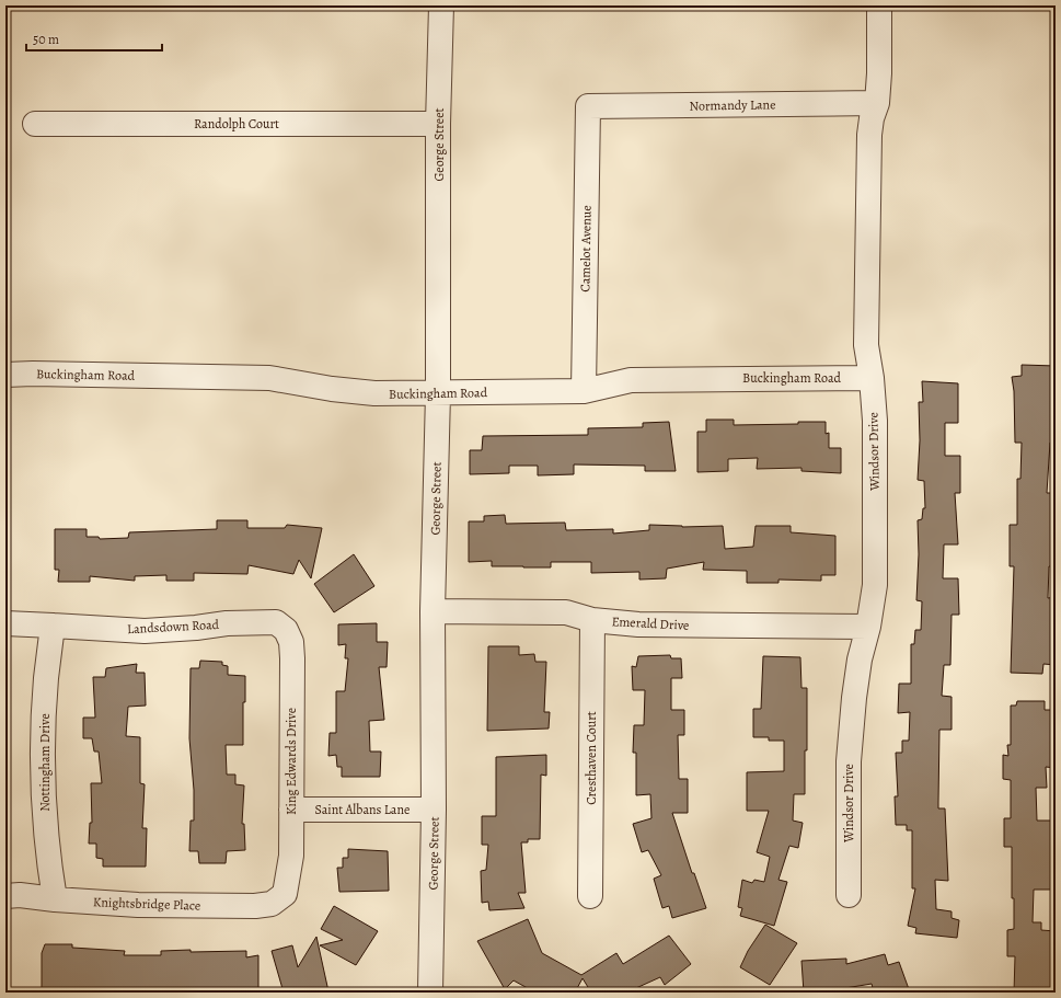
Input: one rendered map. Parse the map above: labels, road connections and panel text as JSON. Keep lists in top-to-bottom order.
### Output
{
  "streets": {
    "street": [
      "Normandy Lane",
      "Randolph Court",
      "George Street",
      "Camelot Avenue",
      "Buckingham Road",
      "Windsor Drive",
      "Emerald Drive",
      "Landsdown Road",
      "Cresthaven Court",
      "King Edwards Drive",
      "Nottingham Drive",
      "Saint Albans Lane",
      "Knightsbridge Place"
    ]
  },
  "crossings": [
    ["Normandy Lane", "Camelot Avenue"],
    ["Normandy Lane", "Windsor Drive"],
    ["Randolph Court", "George Street"],
    ["George Street", "Buckingham Road"],
    ["George Street", "Emerald Drive"],
    ["George Street", "Saint Albans Lane"],
    ["Camelot Avenue", "Buckingham Road"],
    ["Buckingham Road", "Windsor Drive"],
    ["Windsor Drive", "Emerald Drive"],
    ["Emerald Drive", "Cresthaven Court"],
    ["Landsdown Road", "King Edwards Drive"],
    ["Landsdown Road", "Nottingham Drive"],
    ["King Edwards Drive", "Saint Albans Lane"],
    ["King Edwards Drive", "Knightsbridge Place"],
    ["Nottingham Drive", "Knightsbridge Place"]
  ],
  "scale_bar": "50 m"
}
